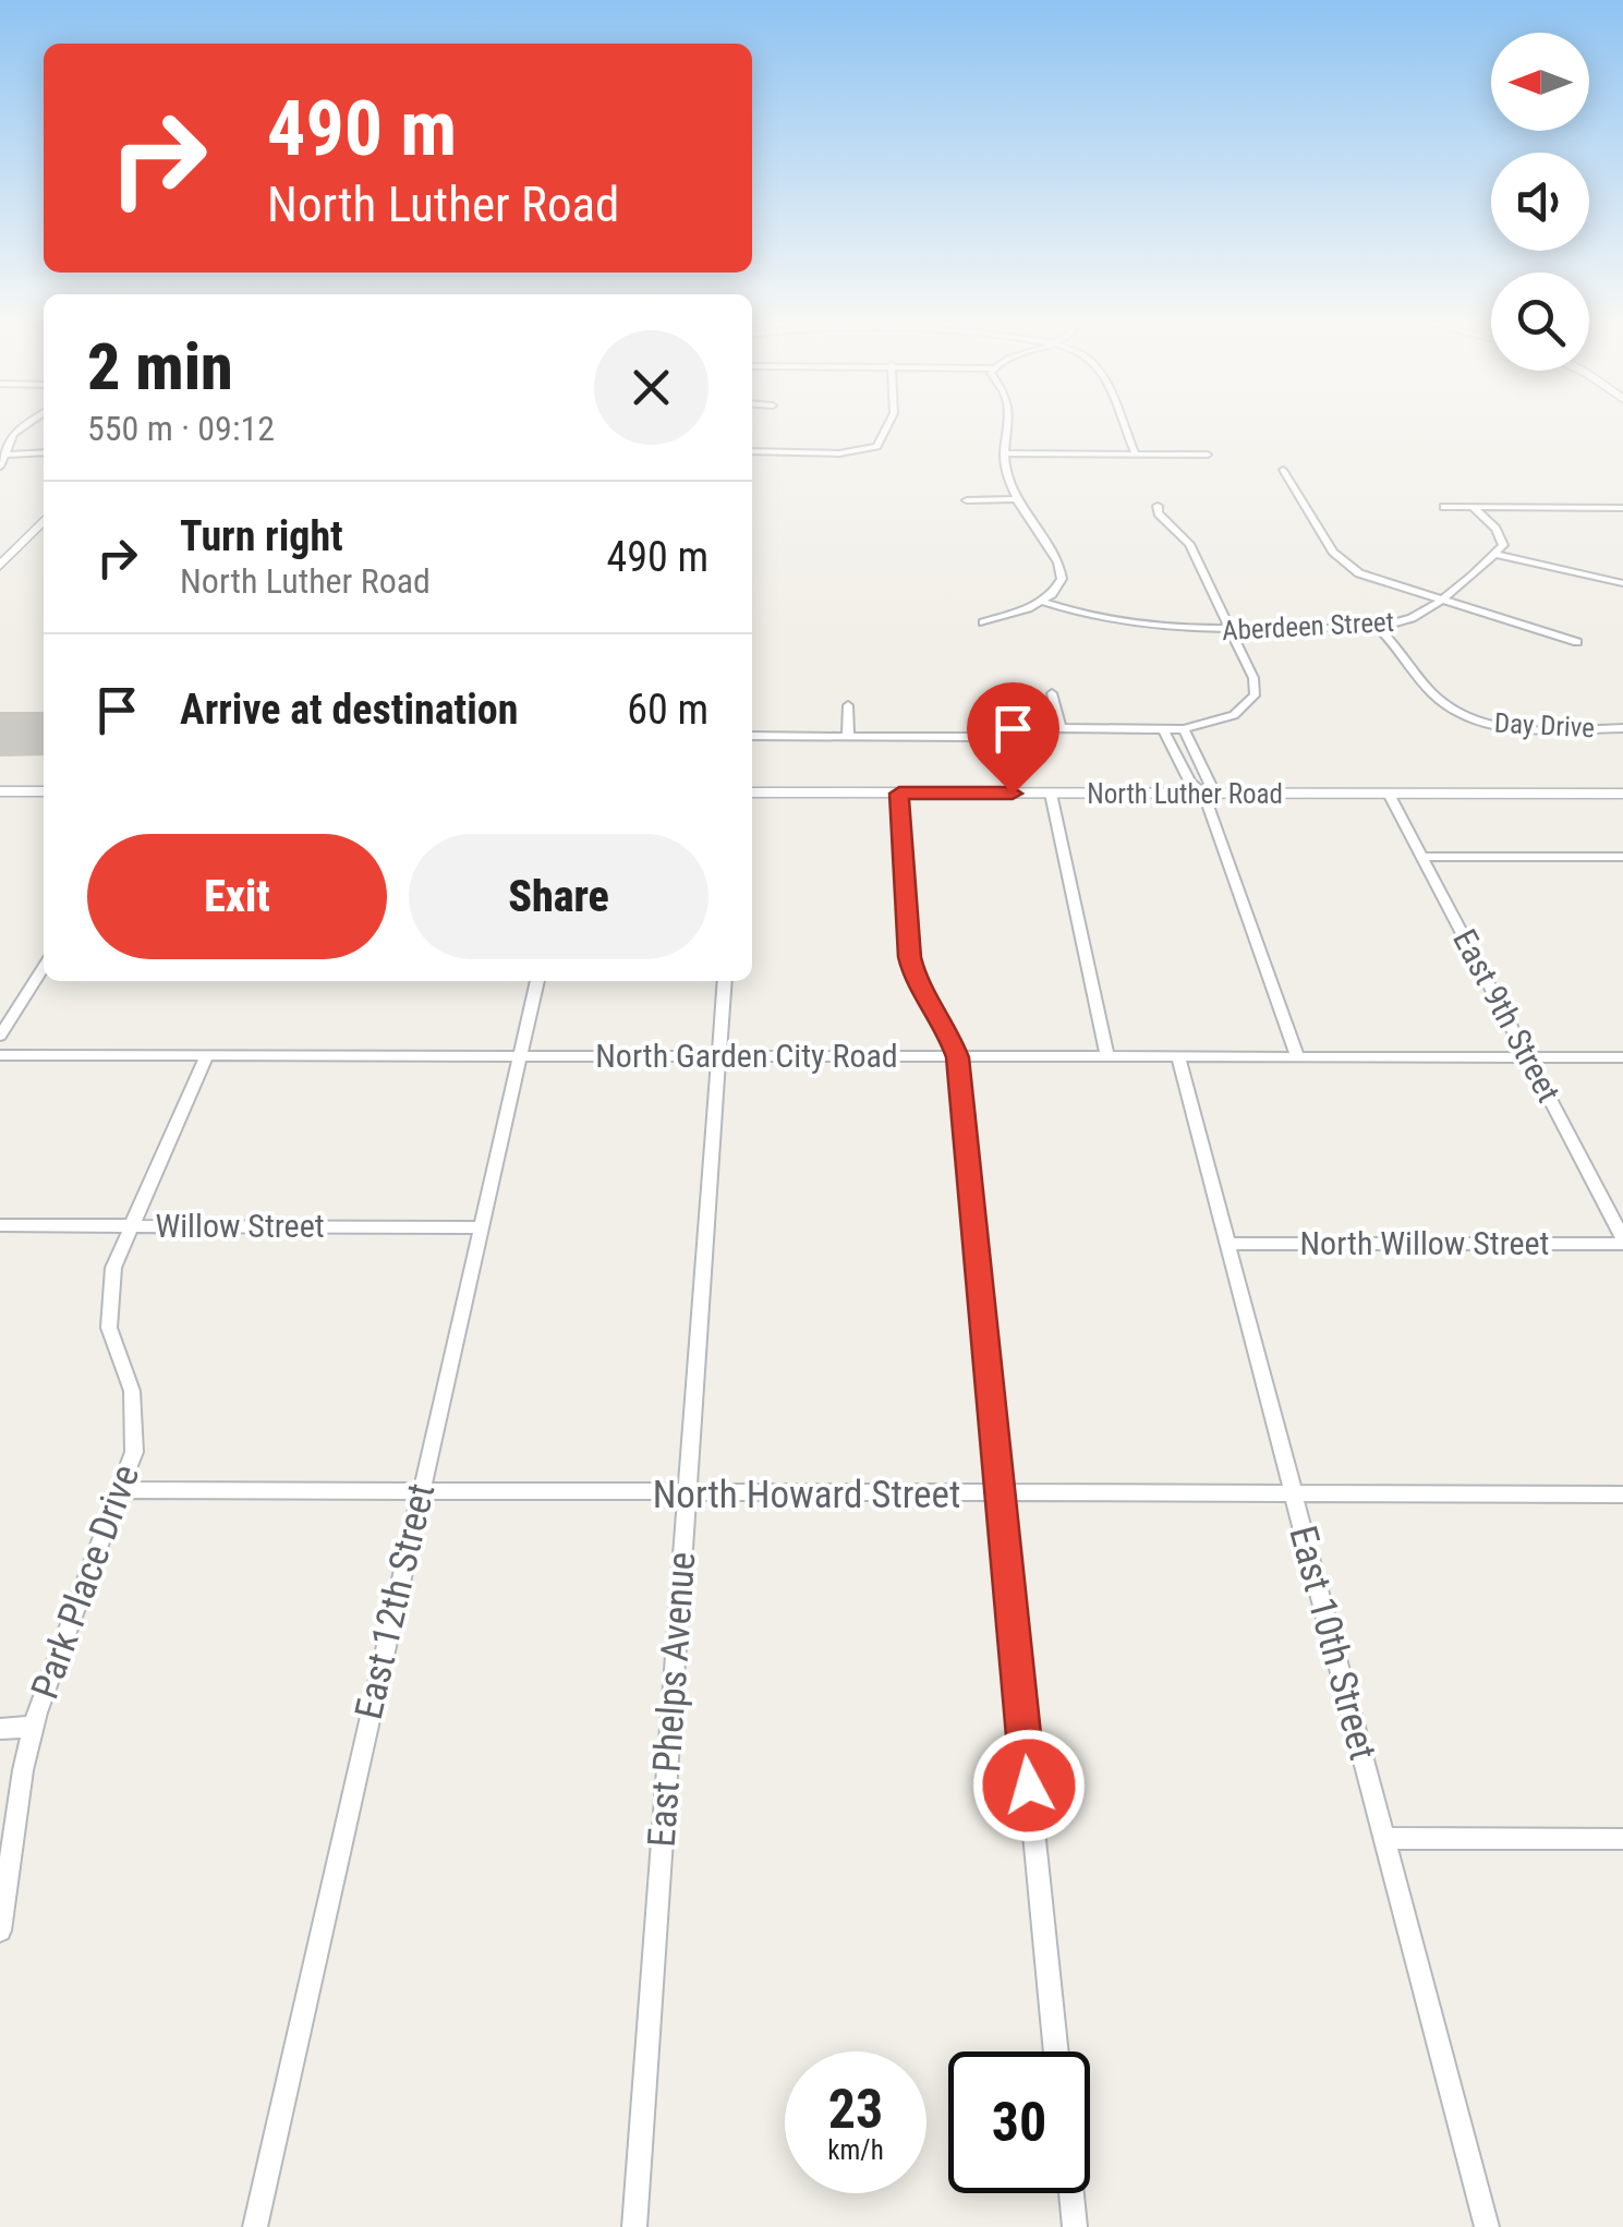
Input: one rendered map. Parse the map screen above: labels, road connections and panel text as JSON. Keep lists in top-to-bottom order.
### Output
{
  "streets": {
    "street": [
      "Aberdeen Street",
      "Day Drive",
      "North Luther Road",
      "East 9th Street",
      "North Garden City Road",
      "Willow Street",
      "North Willow Street",
      "North Howard Street",
      "Park Place Drive",
      "East 12th Street",
      "East 10th Street",
      "East Phelps Avenue"
    ]
  },
  "crossings": [
    ["Aberdeen Street", "Day Drive"],
    ["North Luther Road", "East 9th Street"],
    ["East 9th Street", "North Garden City Road"],
    ["East 9th Street", "North Willow Street"],
    ["North Garden City Road", "Park Place Drive"],
    ["North Garden City Road", "East 12th Street"],
    ["North Garden City Road", "East 10th Street"],
    ["North Garden City Road", "East Phelps Avenue"],
    ["Willow Street", "Park Place Drive"],
    ["Willow Street", "East 12th Street"],
    ["North Willow Street", "East 10th Street"],
    ["North Howard Street", "Park Place Drive"],
    ["North Howard Street", "East 12th Street"],
    ["North Howard Street", "East 10th Street"],
    ["North Howard Street", "East Phelps Avenue"]
  ],
  "north": "left",
  "page": {
    "turn": ["490 m", "North Luther Road"],
    "heading": ["2 min", "550 m · 09:12"],
    "list": [
      {
        "name": "Turn right",
        "note": "North Luther Road",
        "value": "490 m"
      },
      {
        "name": "Arrive at destination",
        "value": "60 m"
      }
    ],
    "buttons": ["Exit", "Share"],
    "speed": "23 km/h",
    "limit": "30"
  }
}
